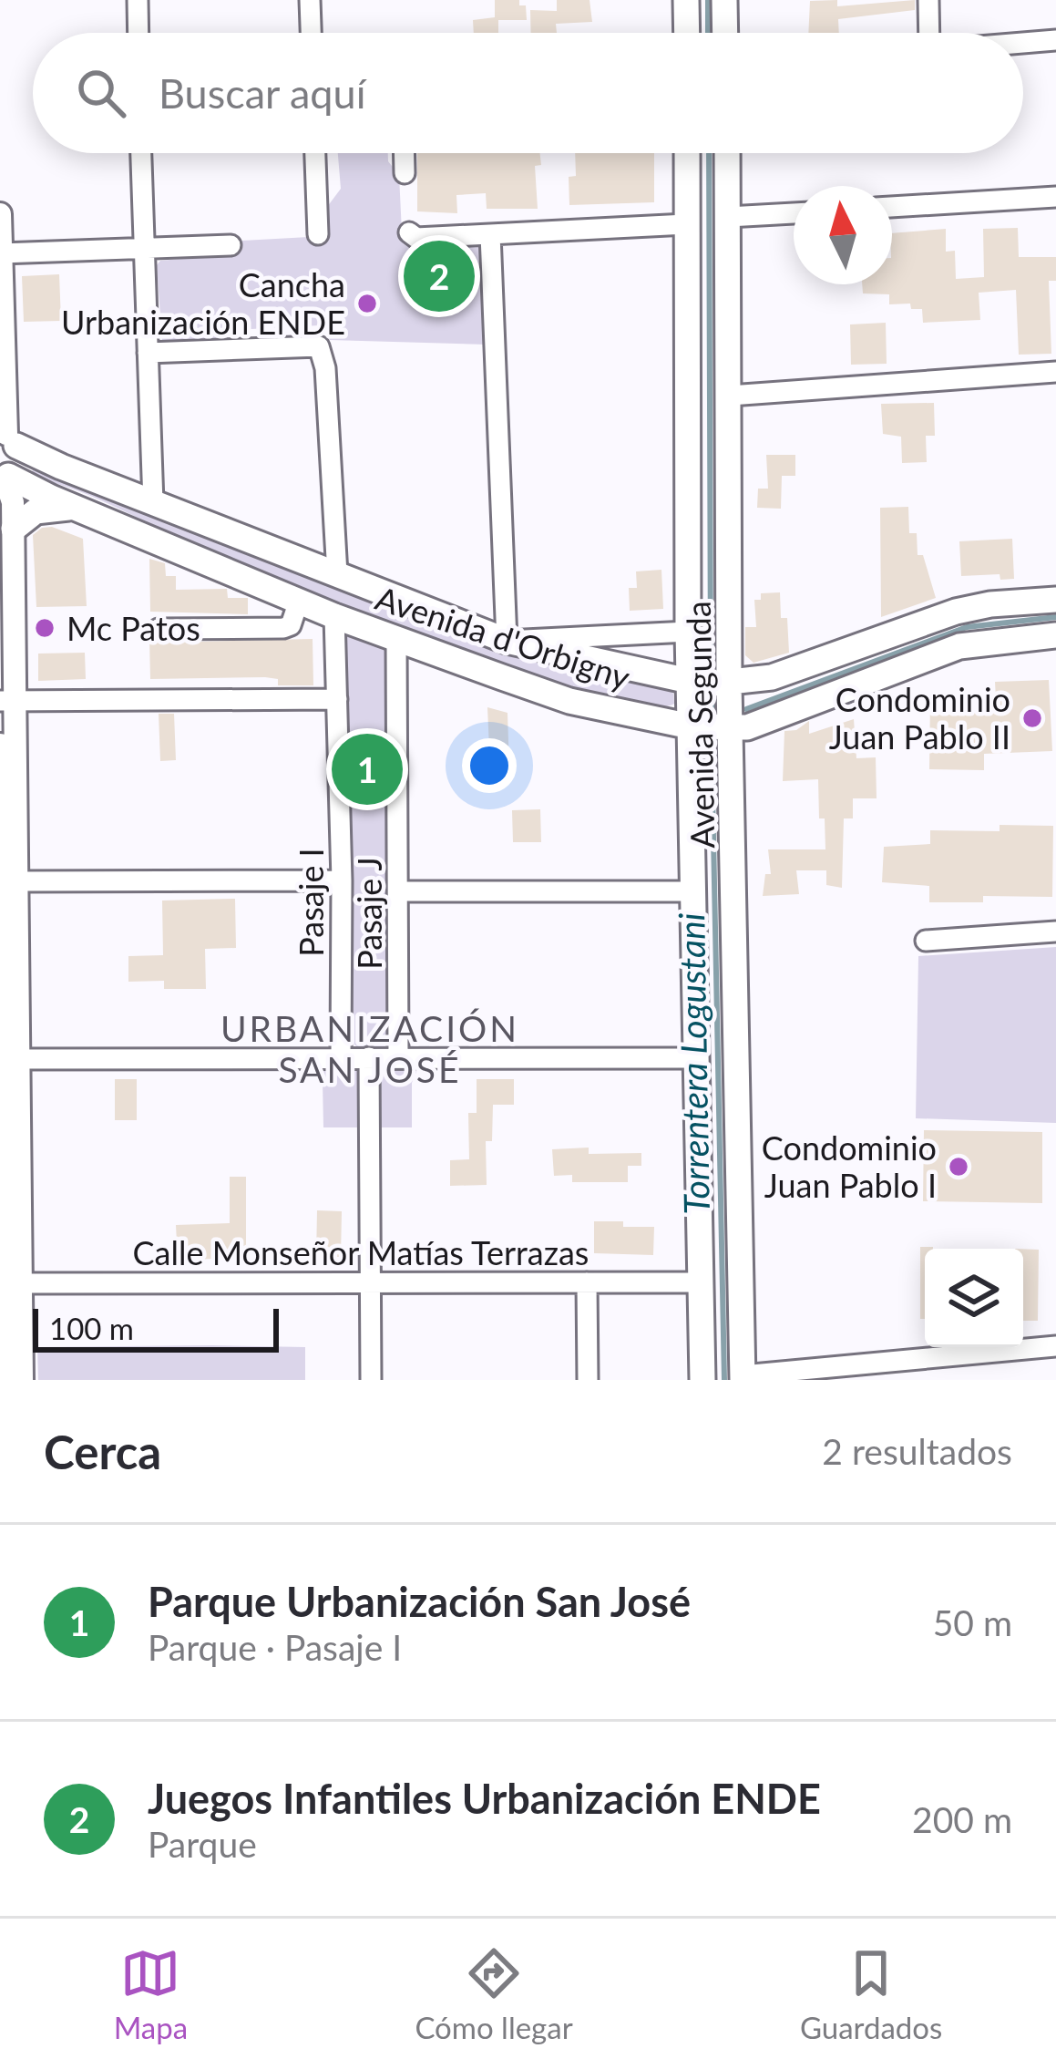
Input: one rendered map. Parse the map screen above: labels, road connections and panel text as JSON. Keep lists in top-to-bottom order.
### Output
{
  "streets": {
    "main road": ["Avenida d'Orbigny", "Avenida Segunda"],
    "street": ["Pasaje I", "Pasaje J", "Calle Monseñor Matías Terrazas"]
  },
  "crossings": [
    ["Avenida d'Orbigny", "Avenida Segunda"],
    ["Avenida d'Orbigny", "Pasaje I"],
    ["Avenida d'Orbigny", "Pasaje J"],
    ["Avenida Segunda", "Calle Monseñor Matías Terrazas"]
  ],
  "districts": ["URBANIZACIÓN SAN JOSÉ"],
  "water": ["Torrentera Logustani"],
  "places": [
    "Cancha Urbanización ENDE",
    "Mc Patos",
    "Condominio Juan Pablo II",
    "Condominio Juan Pablo I"
  ],
  "scale_bar": "100 m",
  "north": "top",
  "page": {
    "search": "Buscar aquí",
    "pins": ["2", "1"],
    "scale": "100 m",
    "heading": ["Cerca", "2 resultados"],
    "list": [
      {
        "mark": "1",
        "name": "Parque Urbanización San José",
        "note": "Parque · Pasaje I",
        "value": "50 m"
      },
      {
        "mark": "2",
        "name": "Juegos Infantiles Urbanización ENDE",
        "note": "Parque",
        "value": "200 m"
      }
    ],
    "nav": ["Mapa", "Cómo llegar", "Guardados"]
  }
}
